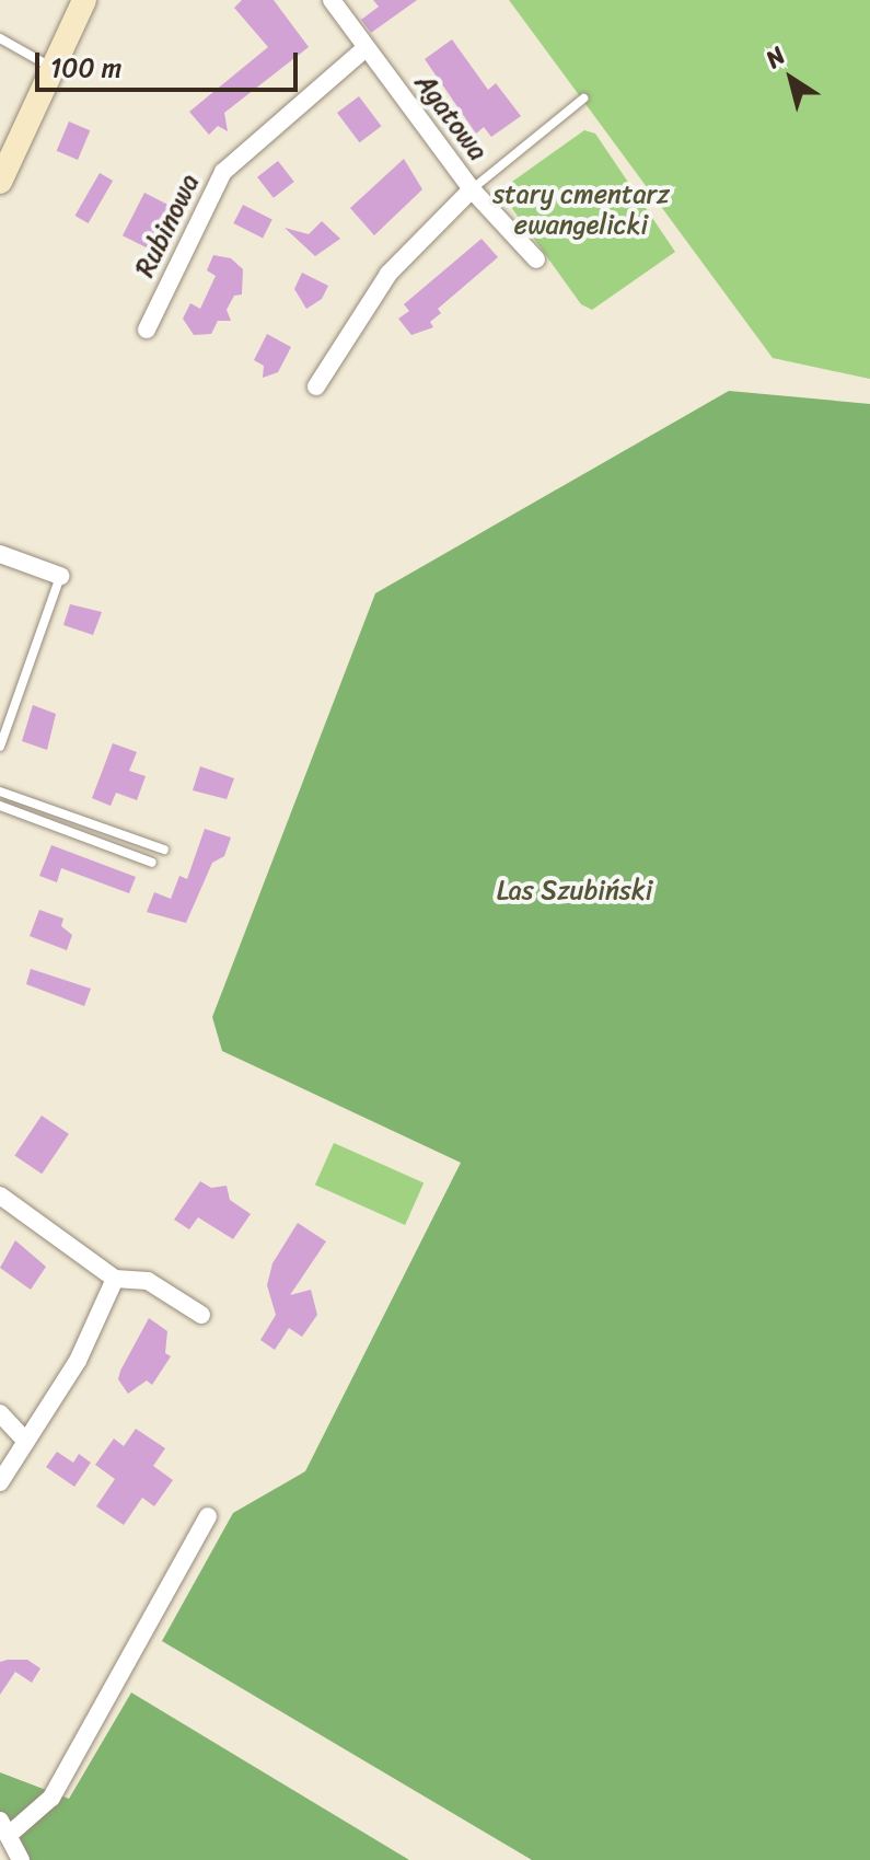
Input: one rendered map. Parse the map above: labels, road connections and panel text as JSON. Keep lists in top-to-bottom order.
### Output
{
  "streets": {
    "street": ["Agatowa", "Rubinowa"]
  },
  "crossings": [
    ["Agatowa", "Rubinowa"]
  ],
  "parks": ["stary cmentarz ewangelicki", "Las Szubiński"],
  "scale_bar": "100 m",
  "north": "top left"
}
